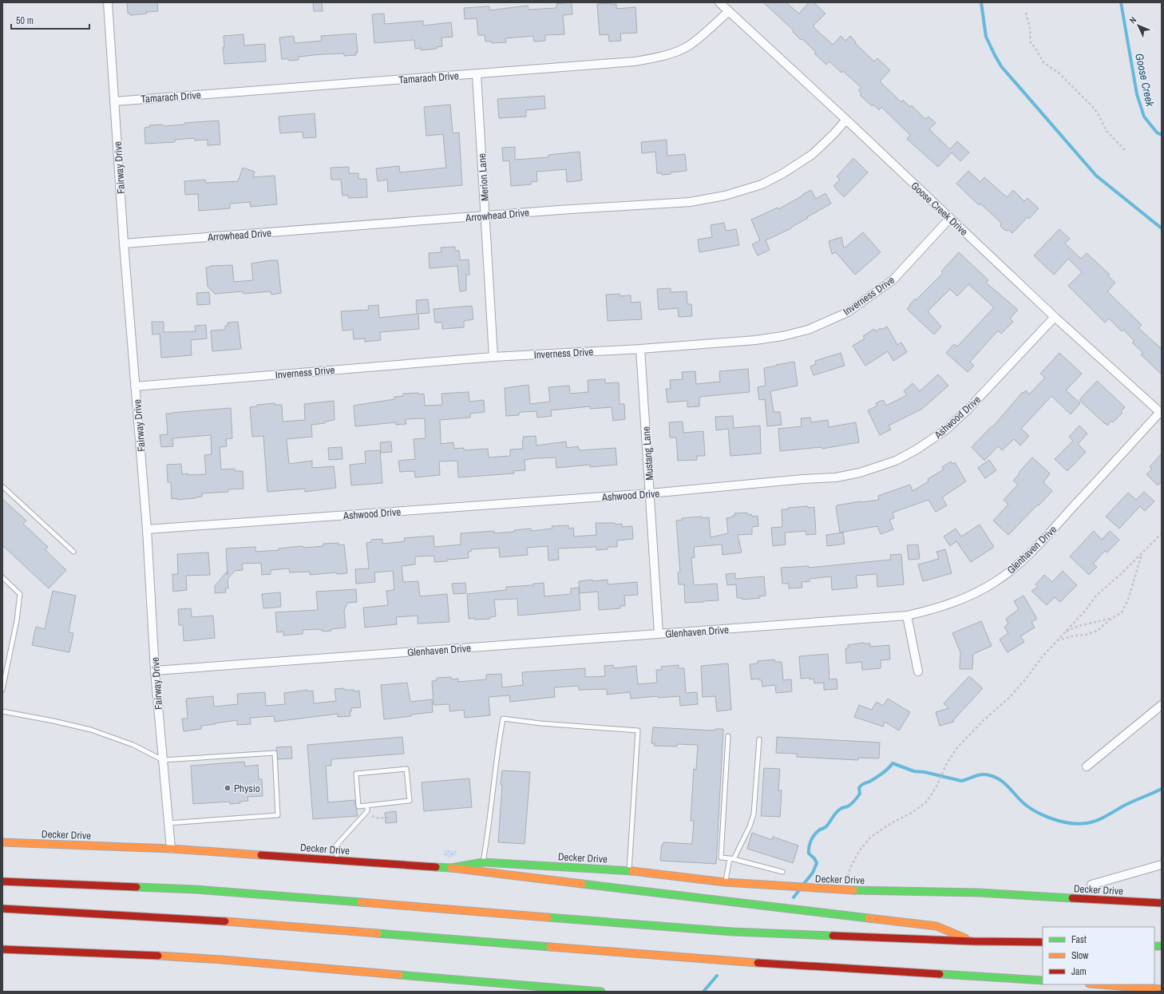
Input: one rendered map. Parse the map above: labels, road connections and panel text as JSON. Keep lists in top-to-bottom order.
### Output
{
  "streets": {
    "main road": ["Decker Drive"],
    "street": [
      "Tamarach Drive",
      "Fairway Drive",
      "Merion Lane",
      "Goose Creek Drive",
      "Arrowhead Drive",
      "Inverness Drive",
      "Ashwood Drive",
      "Mustang Lane",
      "Glenhaven Drive"
    ]
  },
  "crossings": [
    ["Tamarach Drive", "Fairway Drive"],
    ["Tamarach Drive", "Merion Lane"],
    ["Tamarach Drive", "Goose Creek Drive"],
    ["Fairway Drive", "Arrowhead Drive"],
    ["Fairway Drive", "Inverness Drive"],
    ["Fairway Drive", "Ashwood Drive"],
    ["Fairway Drive", "Glenhaven Drive"],
    ["Fairway Drive", "Decker Drive"],
    ["Merion Lane", "Arrowhead Drive"],
    ["Merion Lane", "Inverness Drive"],
    ["Goose Creek Drive", "Arrowhead Drive"],
    ["Goose Creek Drive", "Inverness Drive"],
    ["Goose Creek Drive", "Ashwood Drive"],
    ["Goose Creek Drive", "Glenhaven Drive"],
    ["Inverness Drive", "Mustang Lane"],
    ["Ashwood Drive", "Mustang Lane"],
    ["Mustang Lane", "Glenhaven Drive"]
  ],
  "water": ["Goose Creek"],
  "places": ["Physio"],
  "legend": ["Fast", "Slow", "Jam"],
  "scale_bar": "50 m",
  "north": "top left"
}
